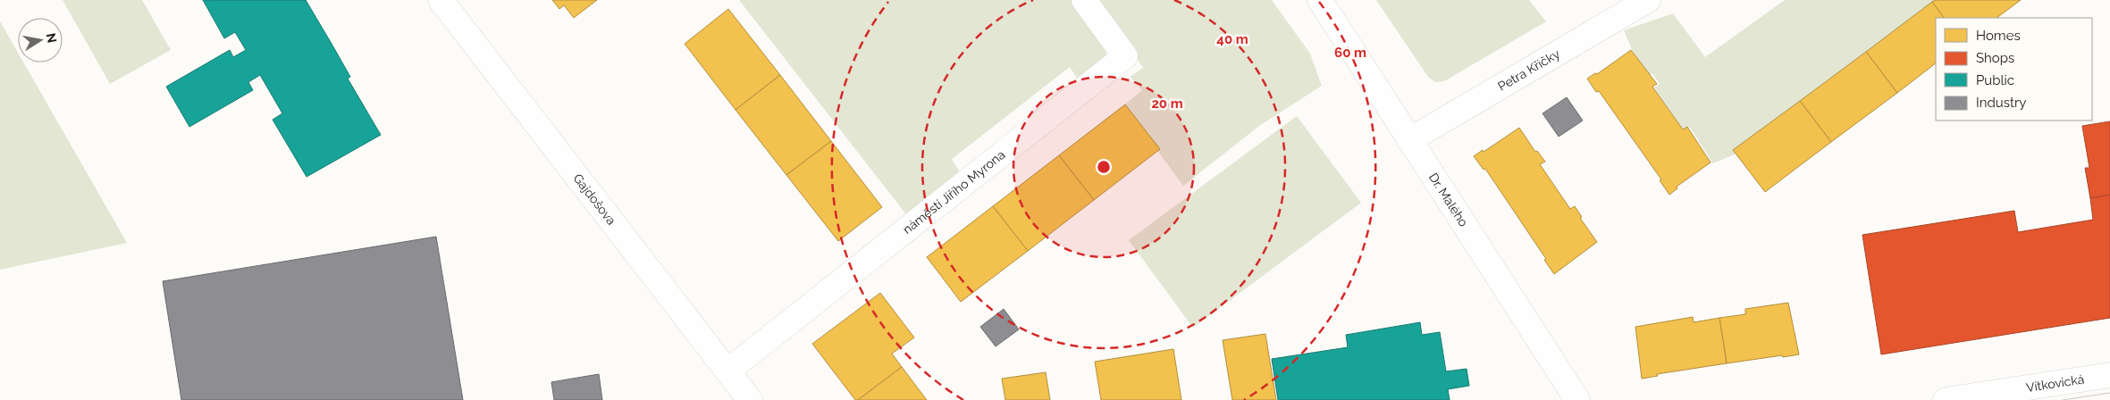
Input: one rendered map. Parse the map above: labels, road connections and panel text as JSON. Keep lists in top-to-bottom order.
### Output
{
  "streets": {
    "street": [
      "Petra Křičky",
      "náměstí Jiřího Myrona",
      "Gajdošova",
      "Dr. Malého",
      "Vítkovická"
    ]
  },
  "crossings": [
    ["Petra Křičky", "Dr. Malého"],
    ["náměstí Jiřího Myrona", "Gajdošova"]
  ],
  "legend": [
    "Homes",
    "Shops",
    "Public",
    "Industry"
  ],
  "north": "right",
  "rings": ["40 m", "60 m", "20 m"]
}
